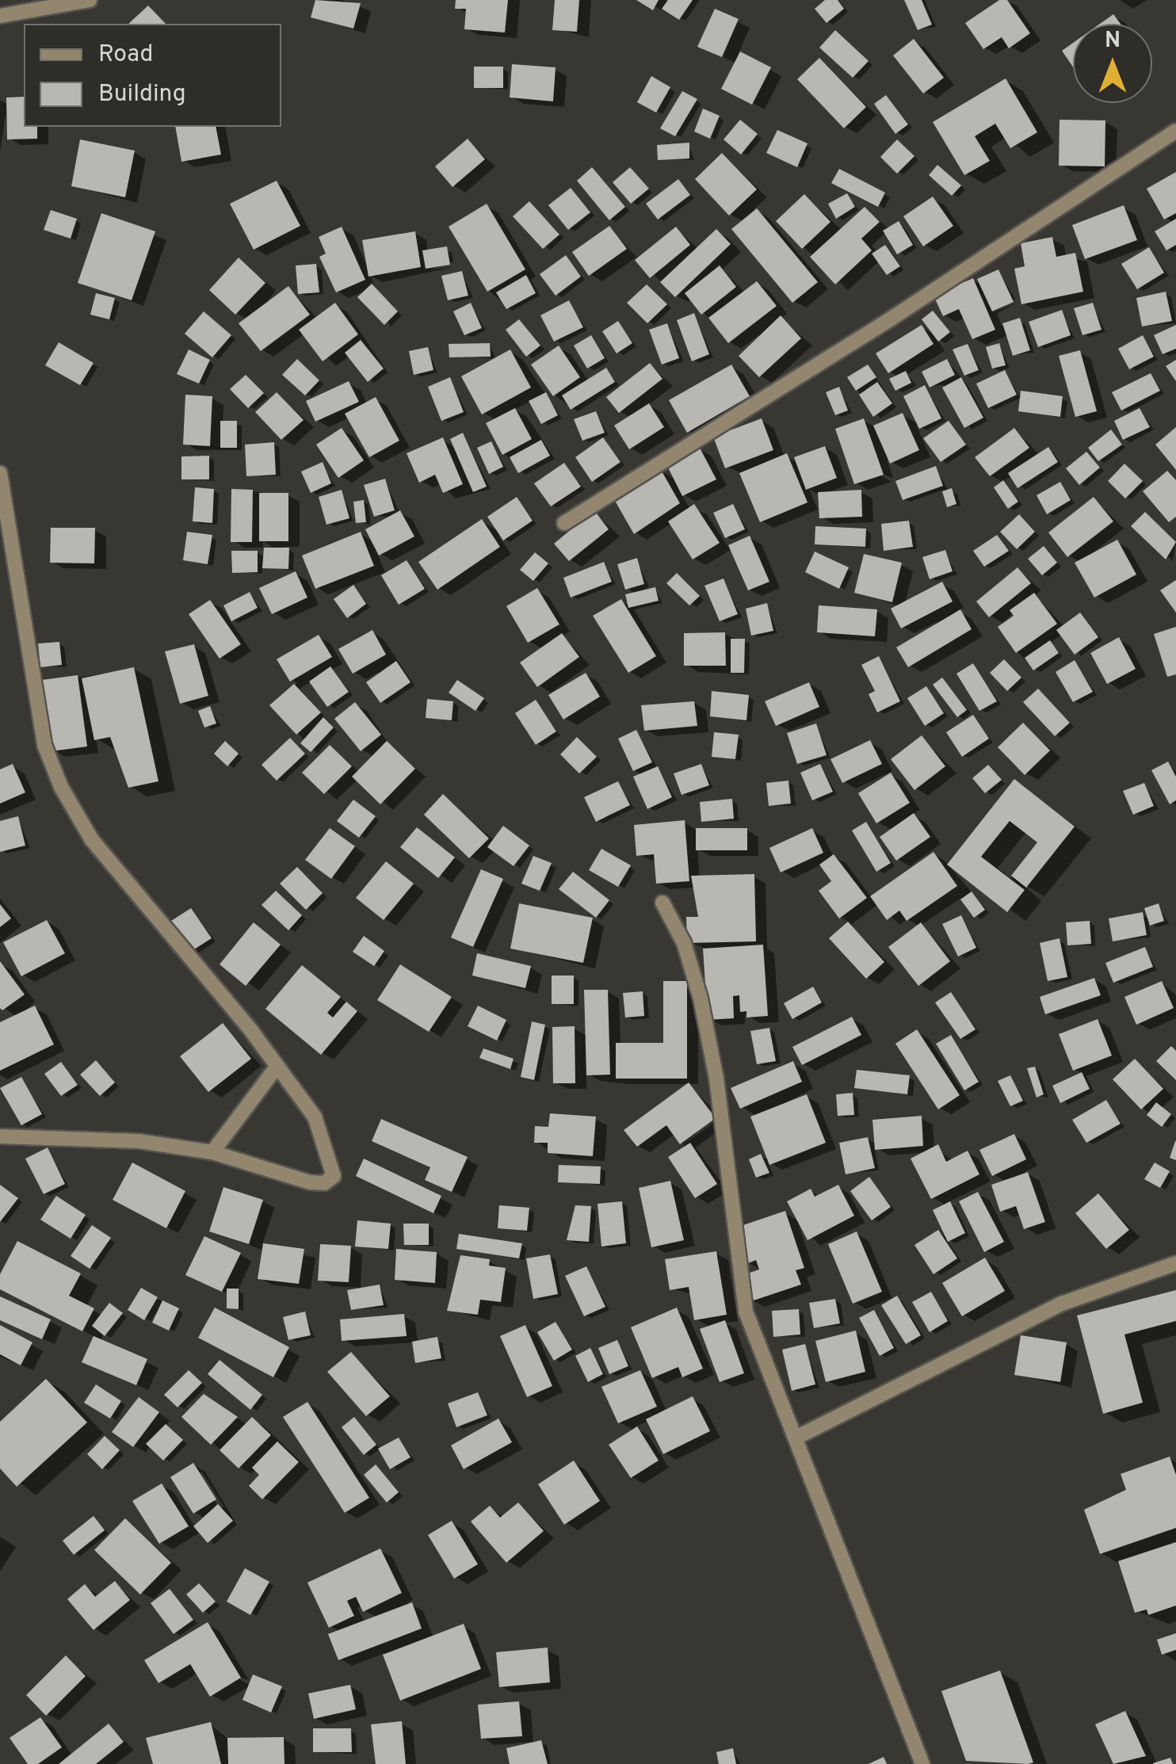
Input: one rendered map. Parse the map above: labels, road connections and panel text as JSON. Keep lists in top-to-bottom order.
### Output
{
  "legend": ["Road", "Building"],
  "north": "top"
}
